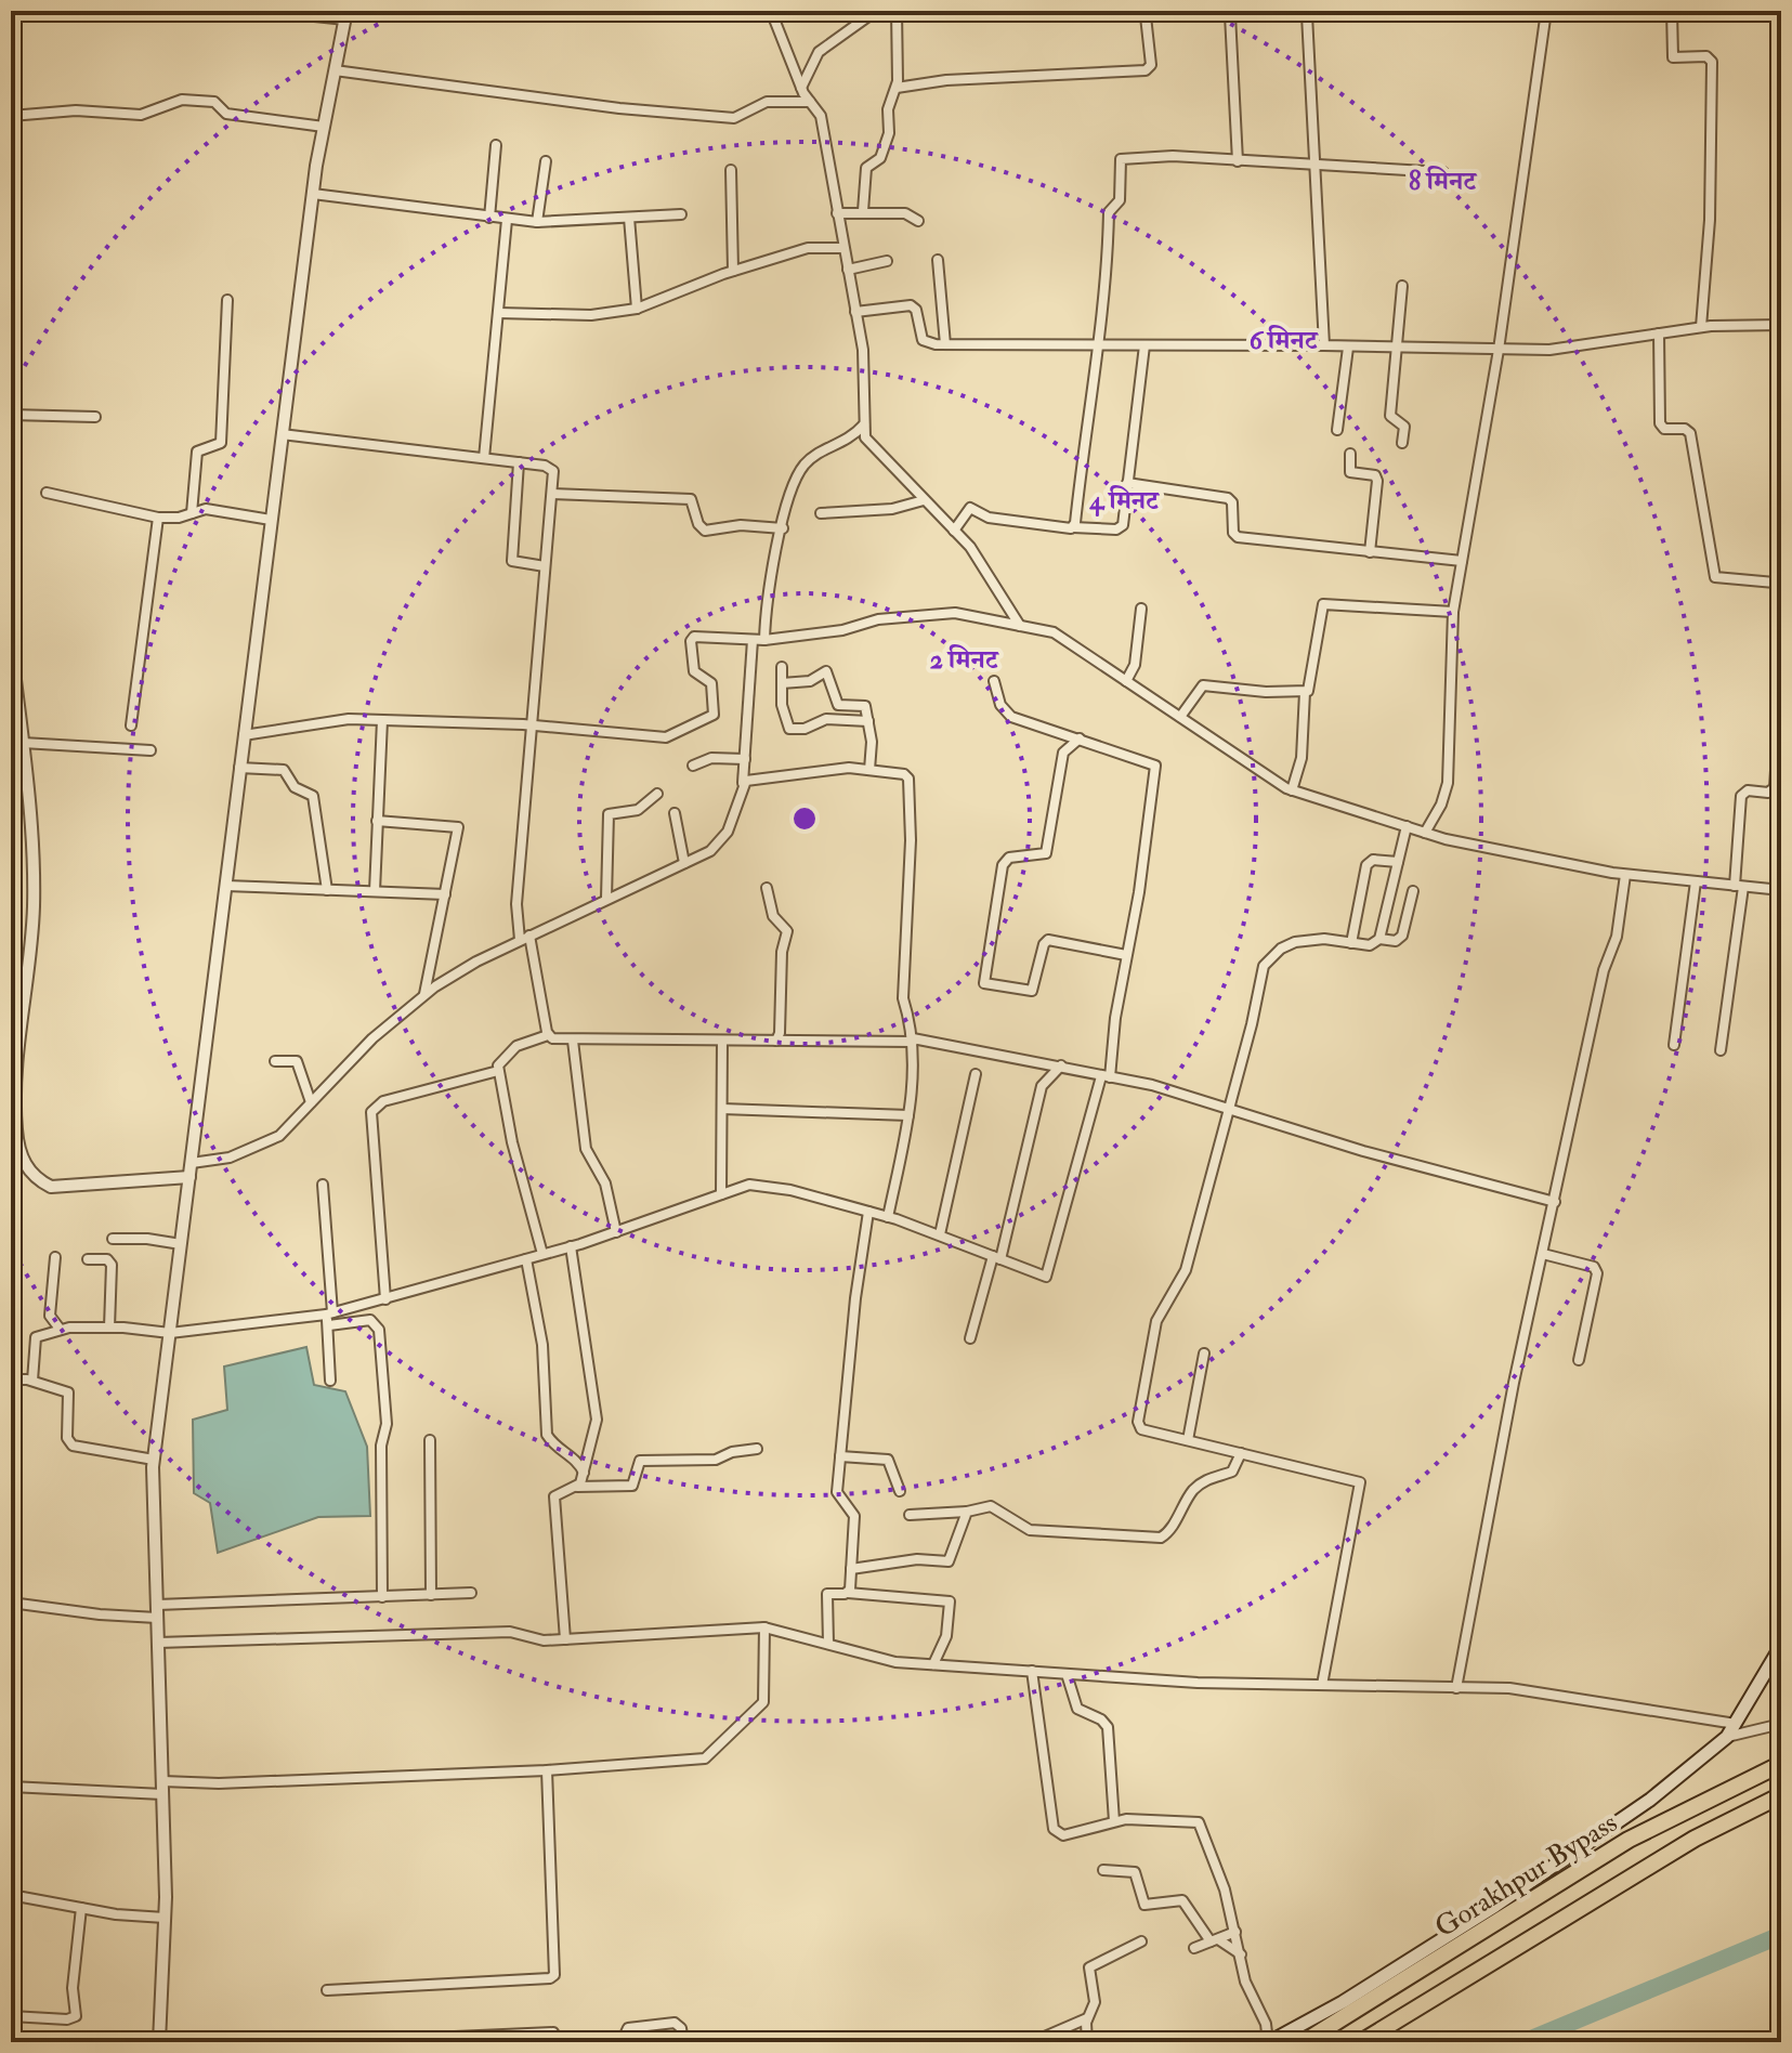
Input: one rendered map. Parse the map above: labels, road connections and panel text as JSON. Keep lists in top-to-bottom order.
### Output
{
  "streets": {
    "highway": ["Gorakhpur Bypass"]
  },
  "rings": [
    "8 मिनट",
    "6 मिनट",
    "4 मिनट",
    "2 मिनट"
  ]
}
